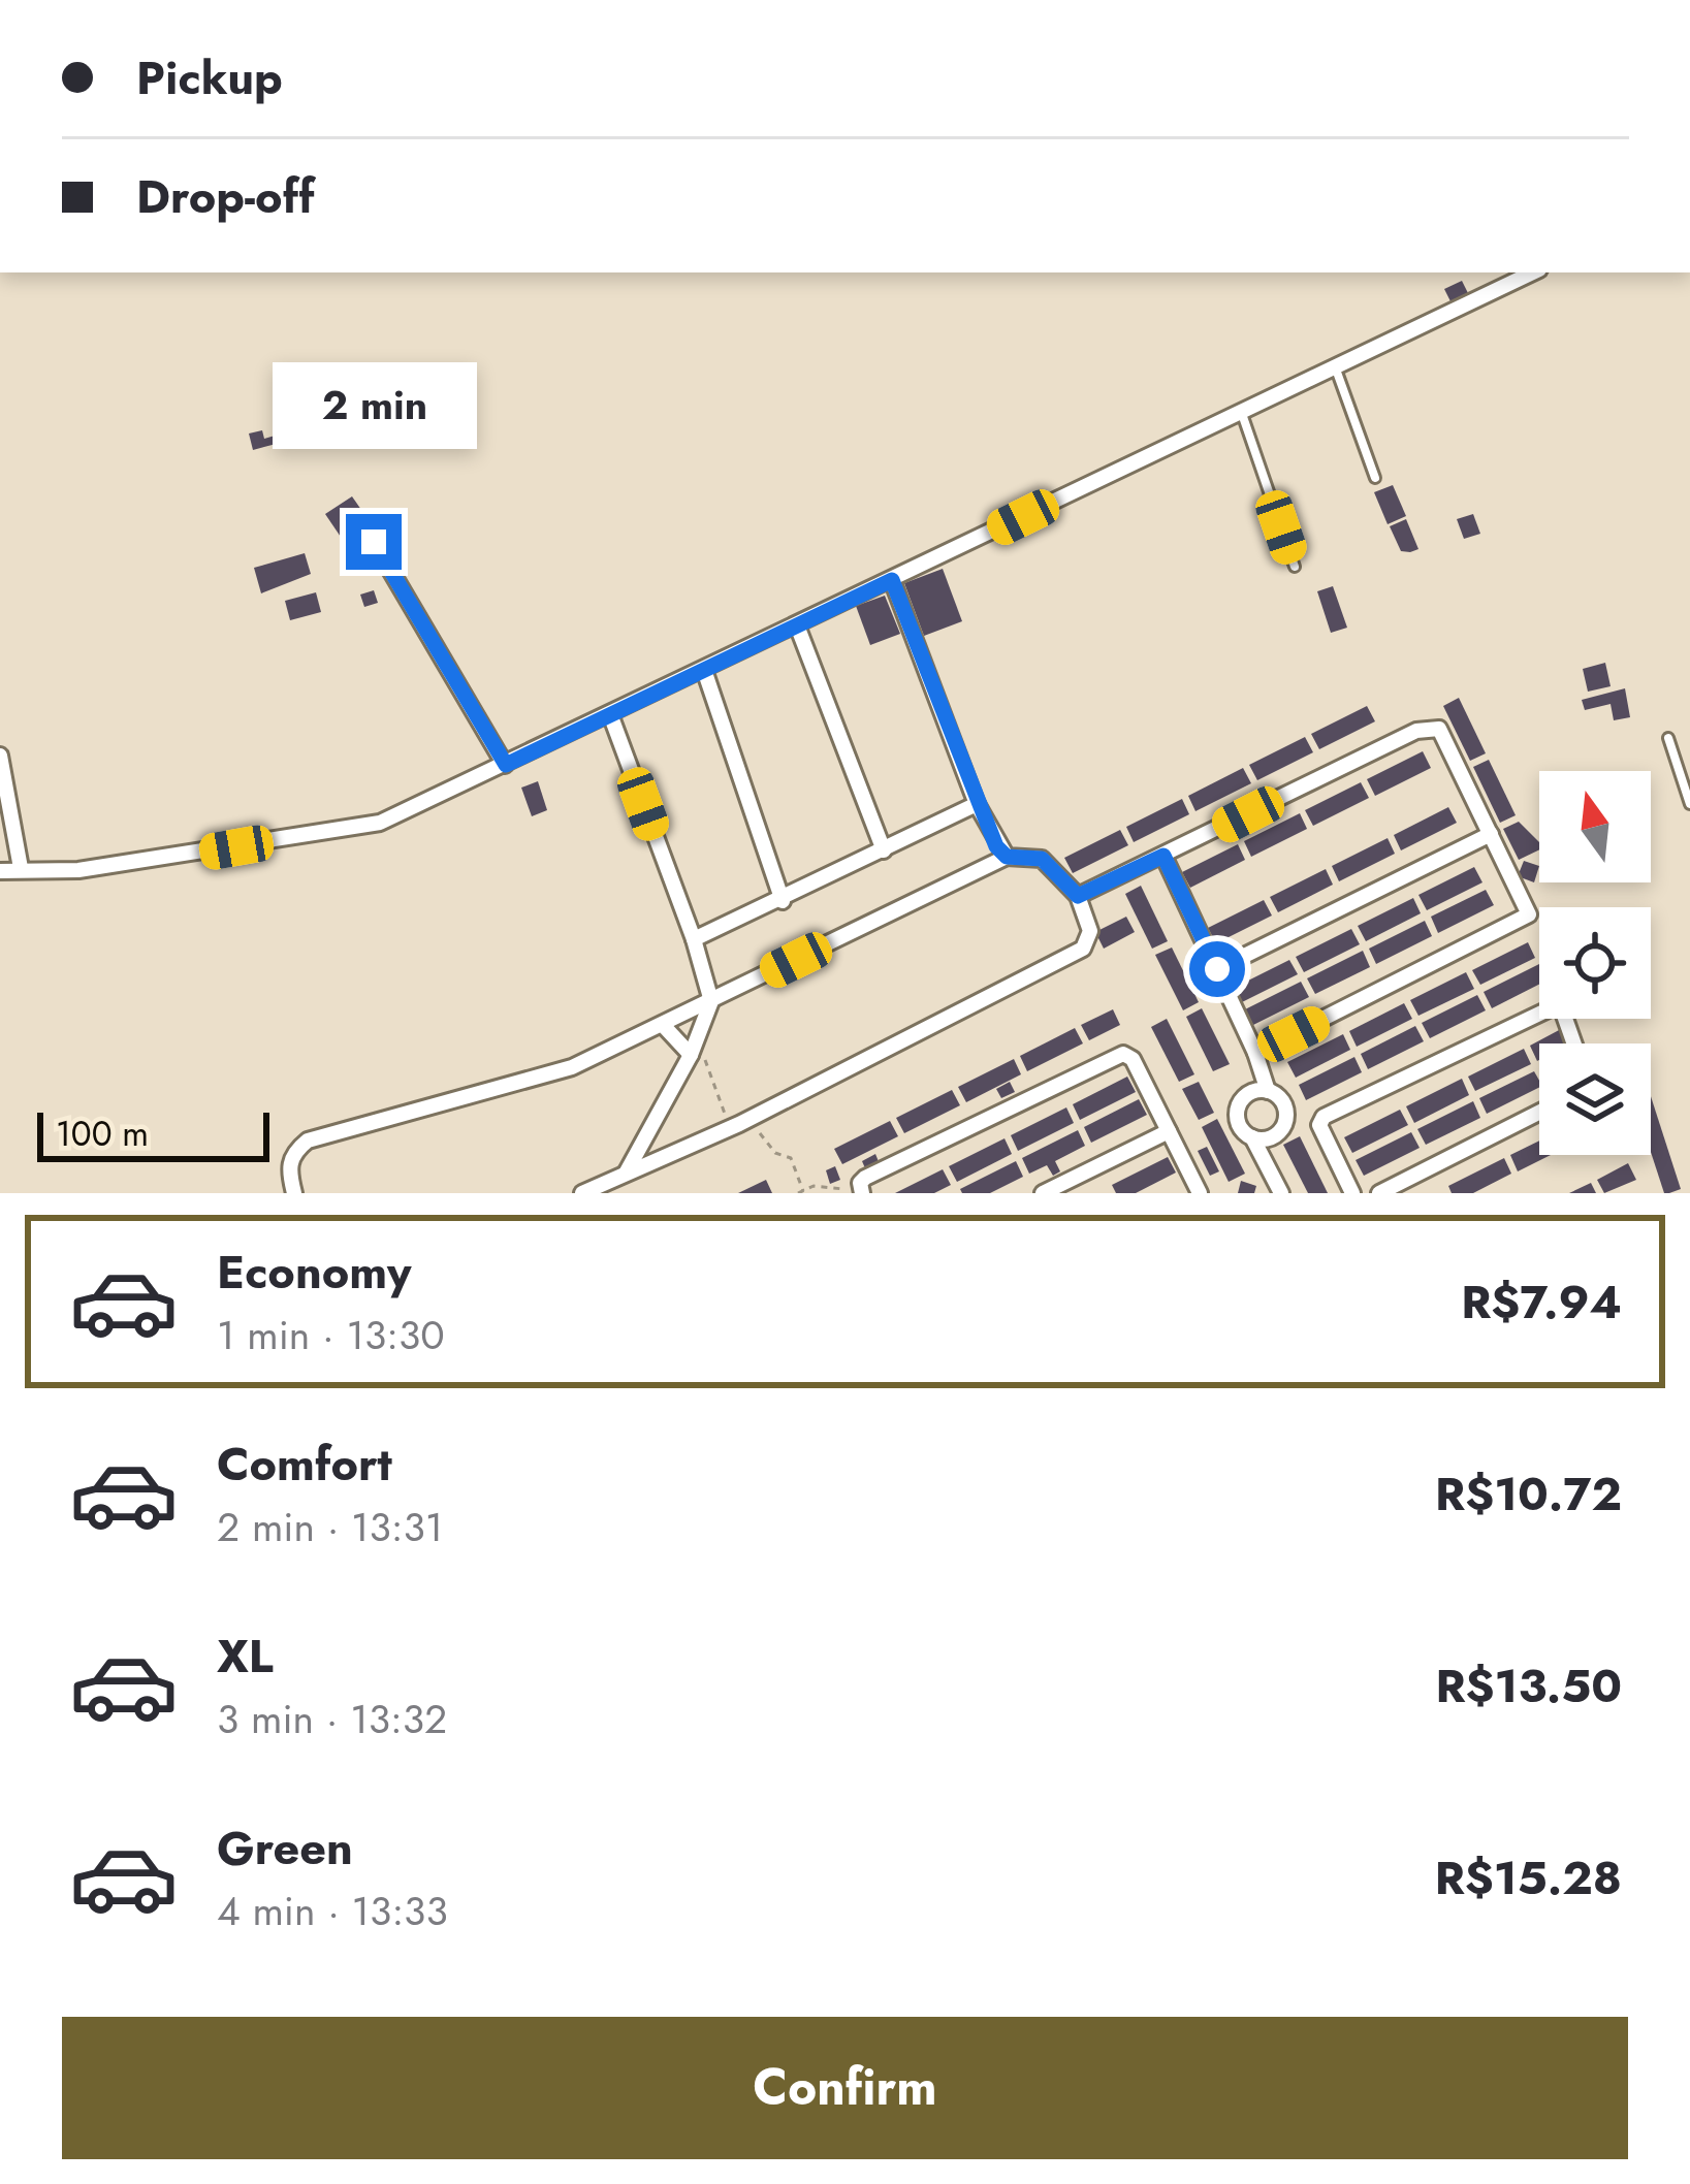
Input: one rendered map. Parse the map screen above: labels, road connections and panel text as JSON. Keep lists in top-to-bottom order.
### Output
{
  "scale_bar": "100 m",
  "north": "top",
  "page": {
    "banner": ["Pickup", "Drop-off"],
    "bubble": "2 min",
    "scale": "100 m",
    "list": [
      {
        "name": "Economy",
        "note": "1 min · 13:30",
        "value": "R$7.94"
      },
      {
        "name": "Comfort",
        "note": "2 min · 13:31",
        "value": "R$10.72"
      },
      {
        "name": "XL",
        "note": "3 min · 13:32",
        "value": "R$13.50"
      },
      {
        "name": "Green",
        "note": "4 min · 13:33",
        "value": "R$15.28"
      }
    ],
    "buttons": "Confirm"
  }
}
